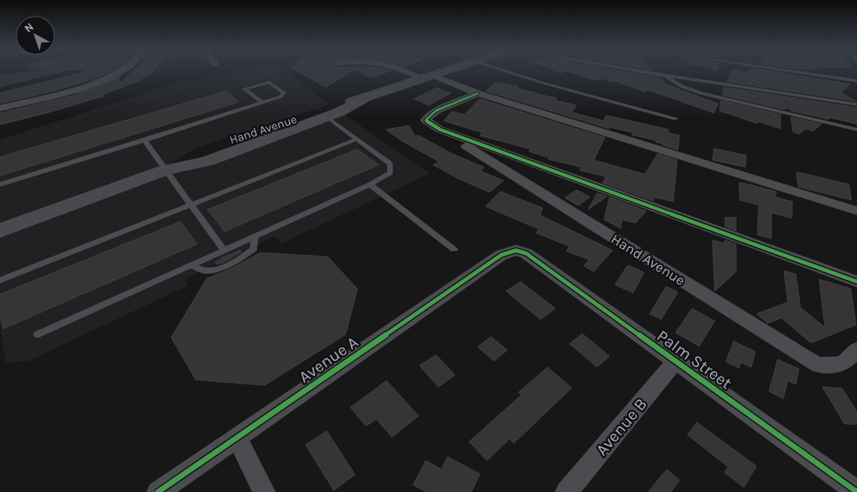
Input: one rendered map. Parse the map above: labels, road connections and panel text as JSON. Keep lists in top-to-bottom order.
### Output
{
  "streets": {
    "street": [
      "Hand Avenue",
      "Avenue A",
      "Palm Street",
      "Avenue B"
    ]
  },
  "crossings": [
    ["Avenue A", "Palm Street"],
    ["Palm Street", "Avenue B"]
  ],
  "north": "top left"
}
